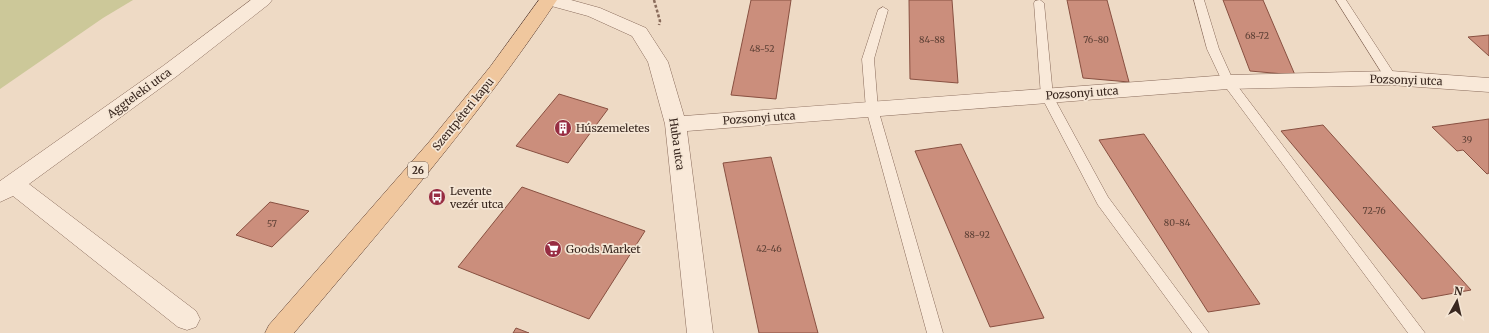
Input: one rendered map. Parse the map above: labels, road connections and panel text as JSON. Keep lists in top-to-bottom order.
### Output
{
  "streets": {
    "main road": ["Szentpéteri kapu", "26"],
    "street": ["Pozsonyi utca", "Aggteleki utca", "Huba utca"]
  },
  "crossings": [
    ["Pozsonyi utca", "Huba utca"],
    ["Szentpéteri kapu", "Huba utca"]
  ],
  "places": {
    "building": ["Húszemeletes"],
    "bus stop": ["Levente vezér utca"],
    "supermarket": ["Goods Market"]
  },
  "house_numbers": [
    "68-72",
    "84-88",
    "76-80",
    "48-52",
    "39",
    "72-76",
    "80-84",
    "57",
    "88-92",
    "42-46"
  ],
  "north": "top"
}
